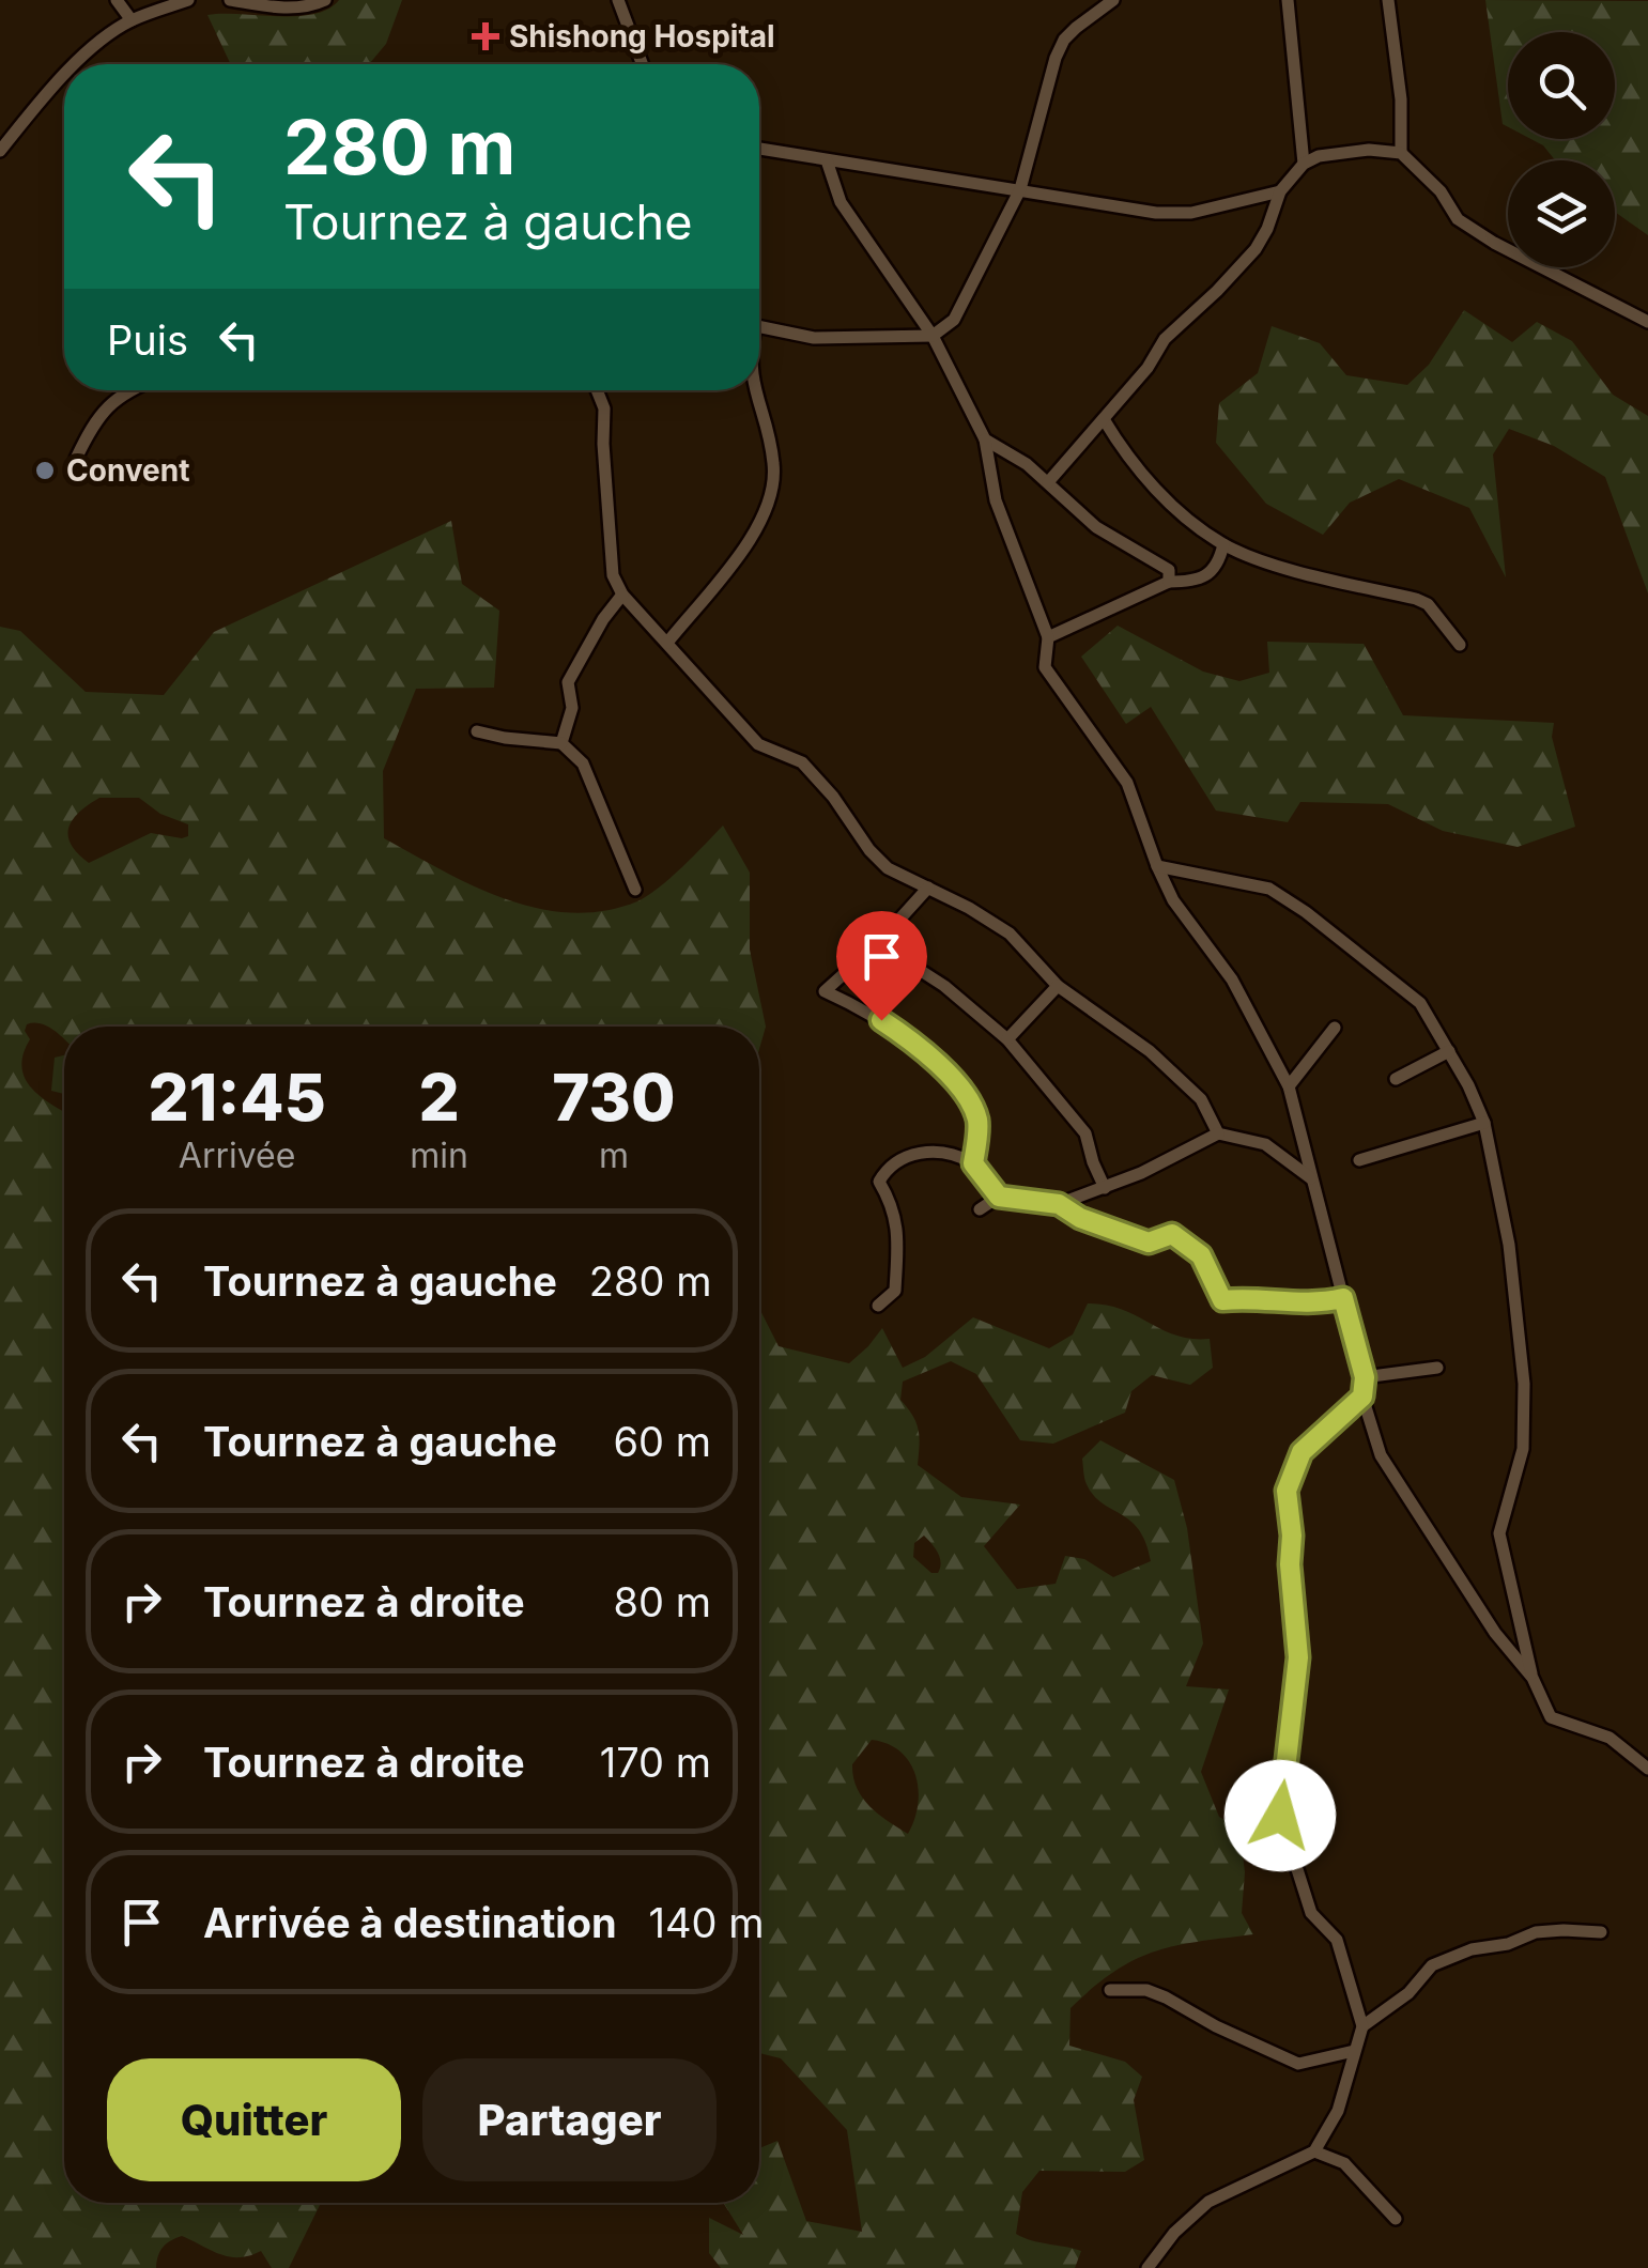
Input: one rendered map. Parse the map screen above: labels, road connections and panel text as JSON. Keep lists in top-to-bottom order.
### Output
{
  "places": {
    "health": ["Shishong Hospital"],
    "other": ["Convent"]
  },
  "page": {
    "turn": ["280 m", "Tournez à gauche"],
    "then": "Puis",
    "eta": [
      "21:45",
      "Arrivée",
      "2",
      "min",
      "730",
      "m"
    ],
    "list": [
      {
        "name": "Tournez à gauche",
        "value": "280 m"
      },
      {
        "name": "Tournez à gauche",
        "value": "60 m"
      },
      {
        "name": "Tournez à droite",
        "value": "80 m"
      },
      {
        "name": "Tournez à droite",
        "value": "170 m"
      },
      {
        "name": "Arrivée à destination",
        "value": "140 m"
      }
    ],
    "buttons": ["Quitter", "Partager"]
  }
}
